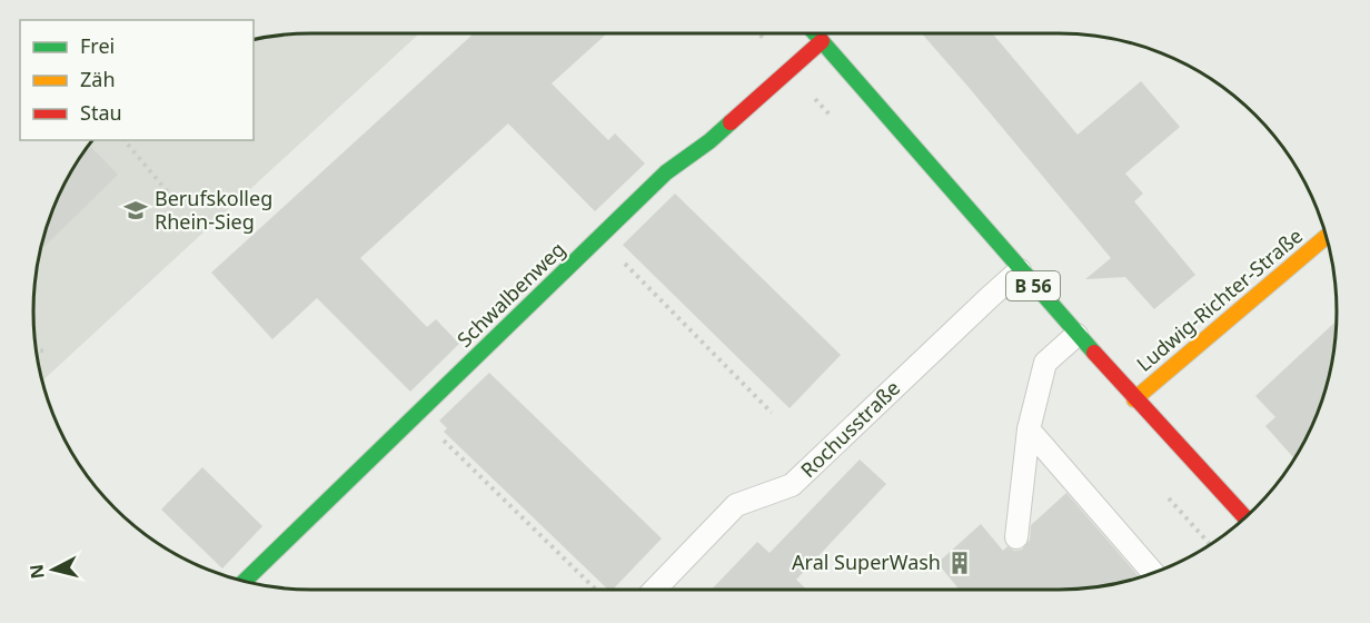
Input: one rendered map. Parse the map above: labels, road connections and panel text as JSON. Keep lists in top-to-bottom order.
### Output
{
  "streets": {
    "street": ["B 56", "Schwalbenweg", "Ludwig-Richter-Straße"],
    "lane": ["Rochusstraße"]
  },
  "crossings": [
    ["B 56", "Schwalbenweg"],
    ["B 56", "Ludwig-Richter-Straße"],
    ["B 56", "Rochusstraße"]
  ],
  "places": {
    "school or university": ["Berufskolleg Rhein-Sieg"],
    "building": ["Aral SuperWash"]
  },
  "legend": ["Frei", "Zäh", "Stau"],
  "north": "left"
}
